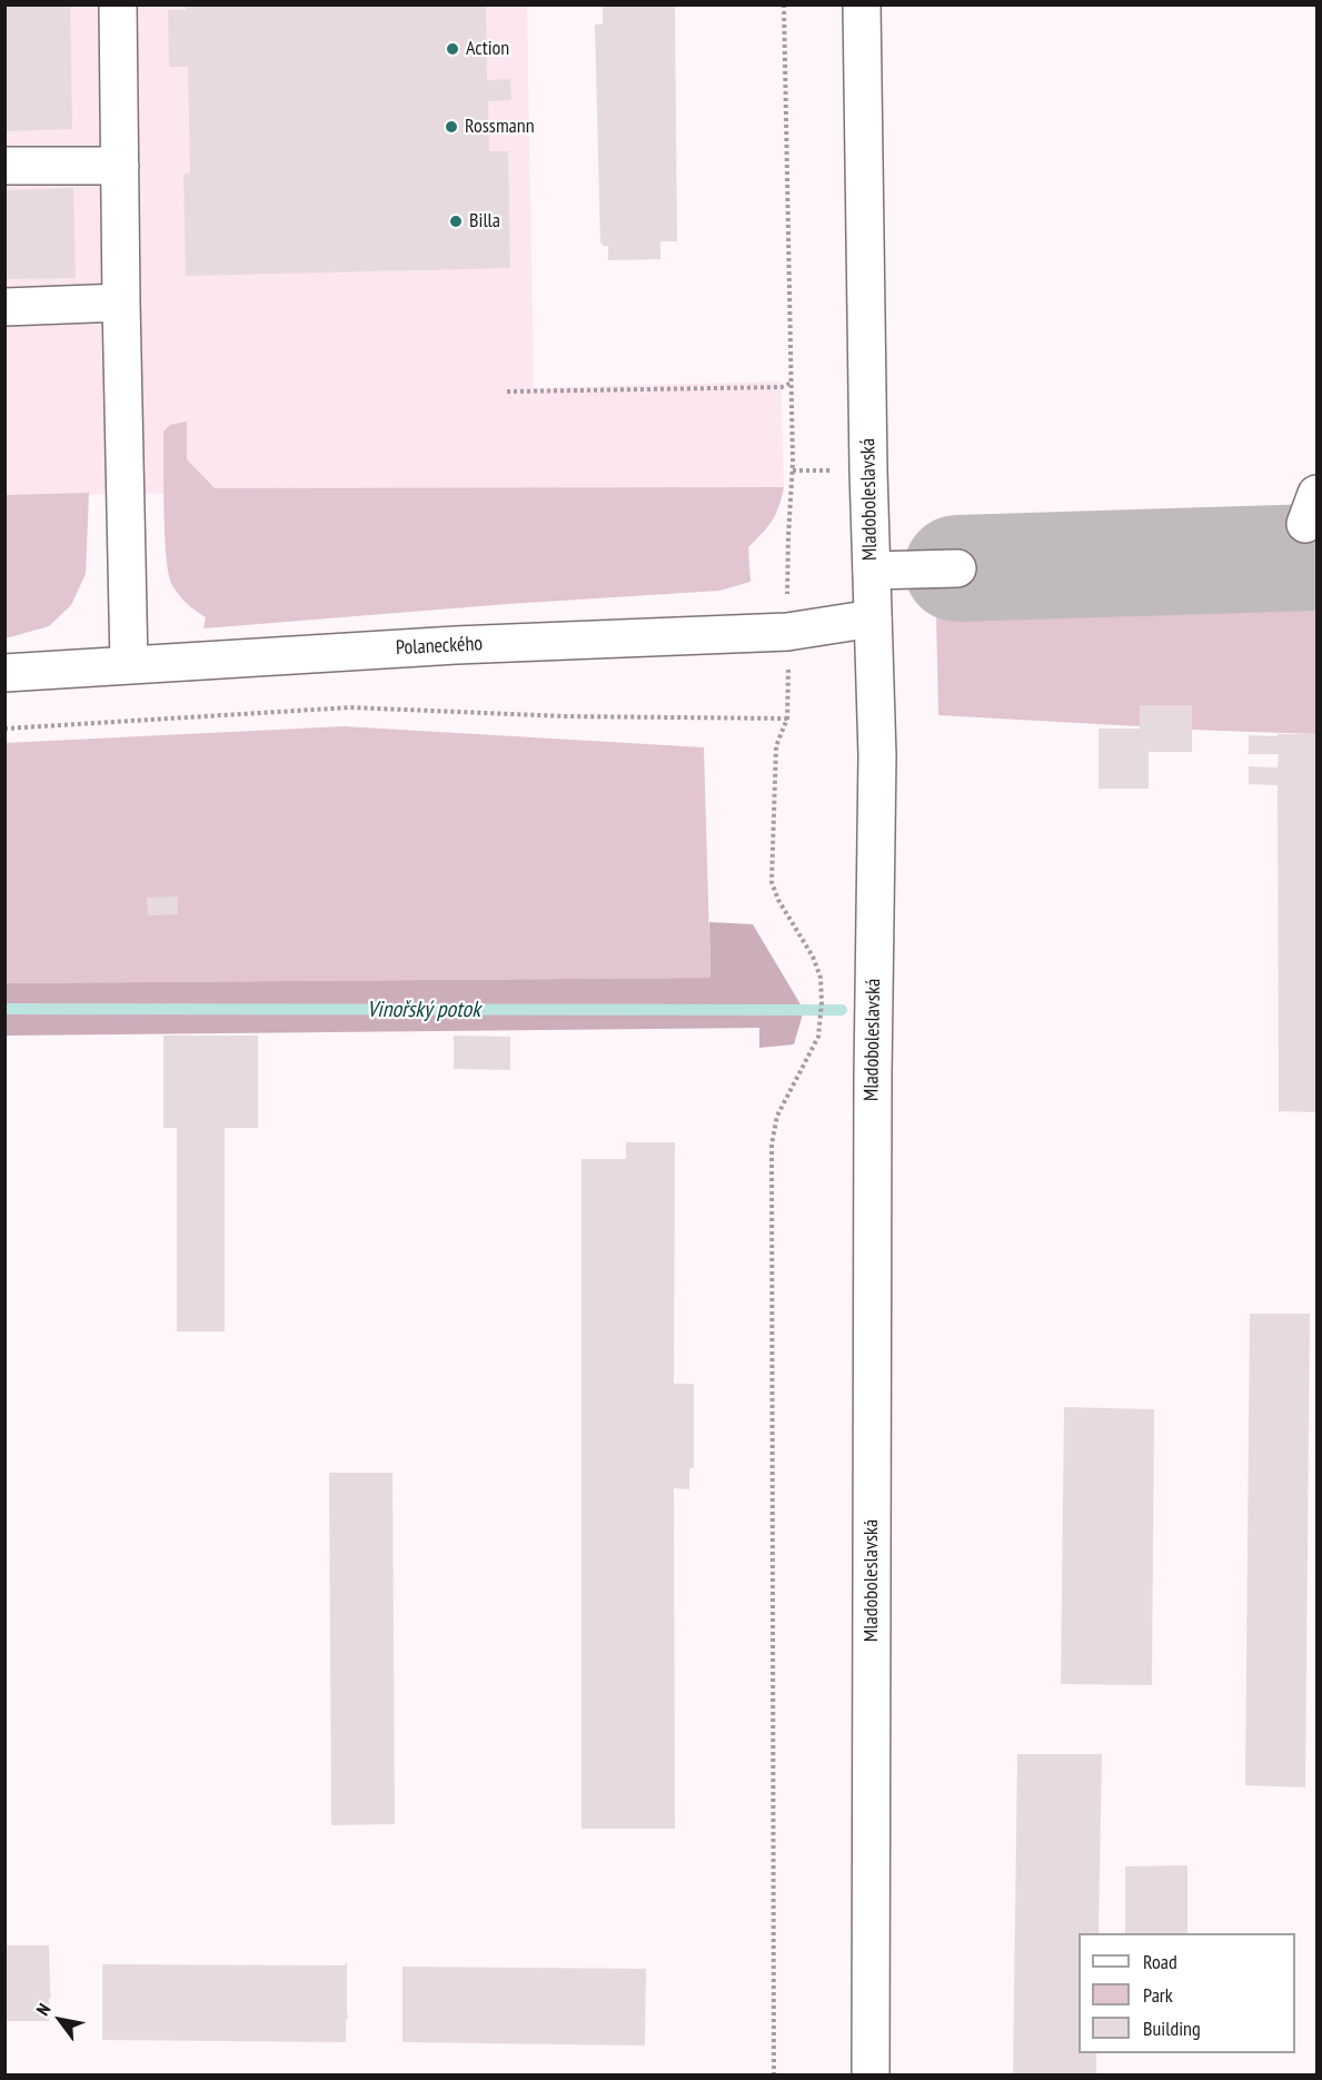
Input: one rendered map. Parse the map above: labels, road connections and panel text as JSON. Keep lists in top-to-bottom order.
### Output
{
  "streets": {
    "main road": ["Mladoboleslavská", "Polaneckého"]
  },
  "crossings": [
    ["Mladoboleslavská", "Polaneckého"]
  ],
  "water": ["Vinořský potok"],
  "places": ["Action", "Rossmann", "Billa"],
  "legend": ["Road", "Park", "Building"],
  "north": "top left"
}
